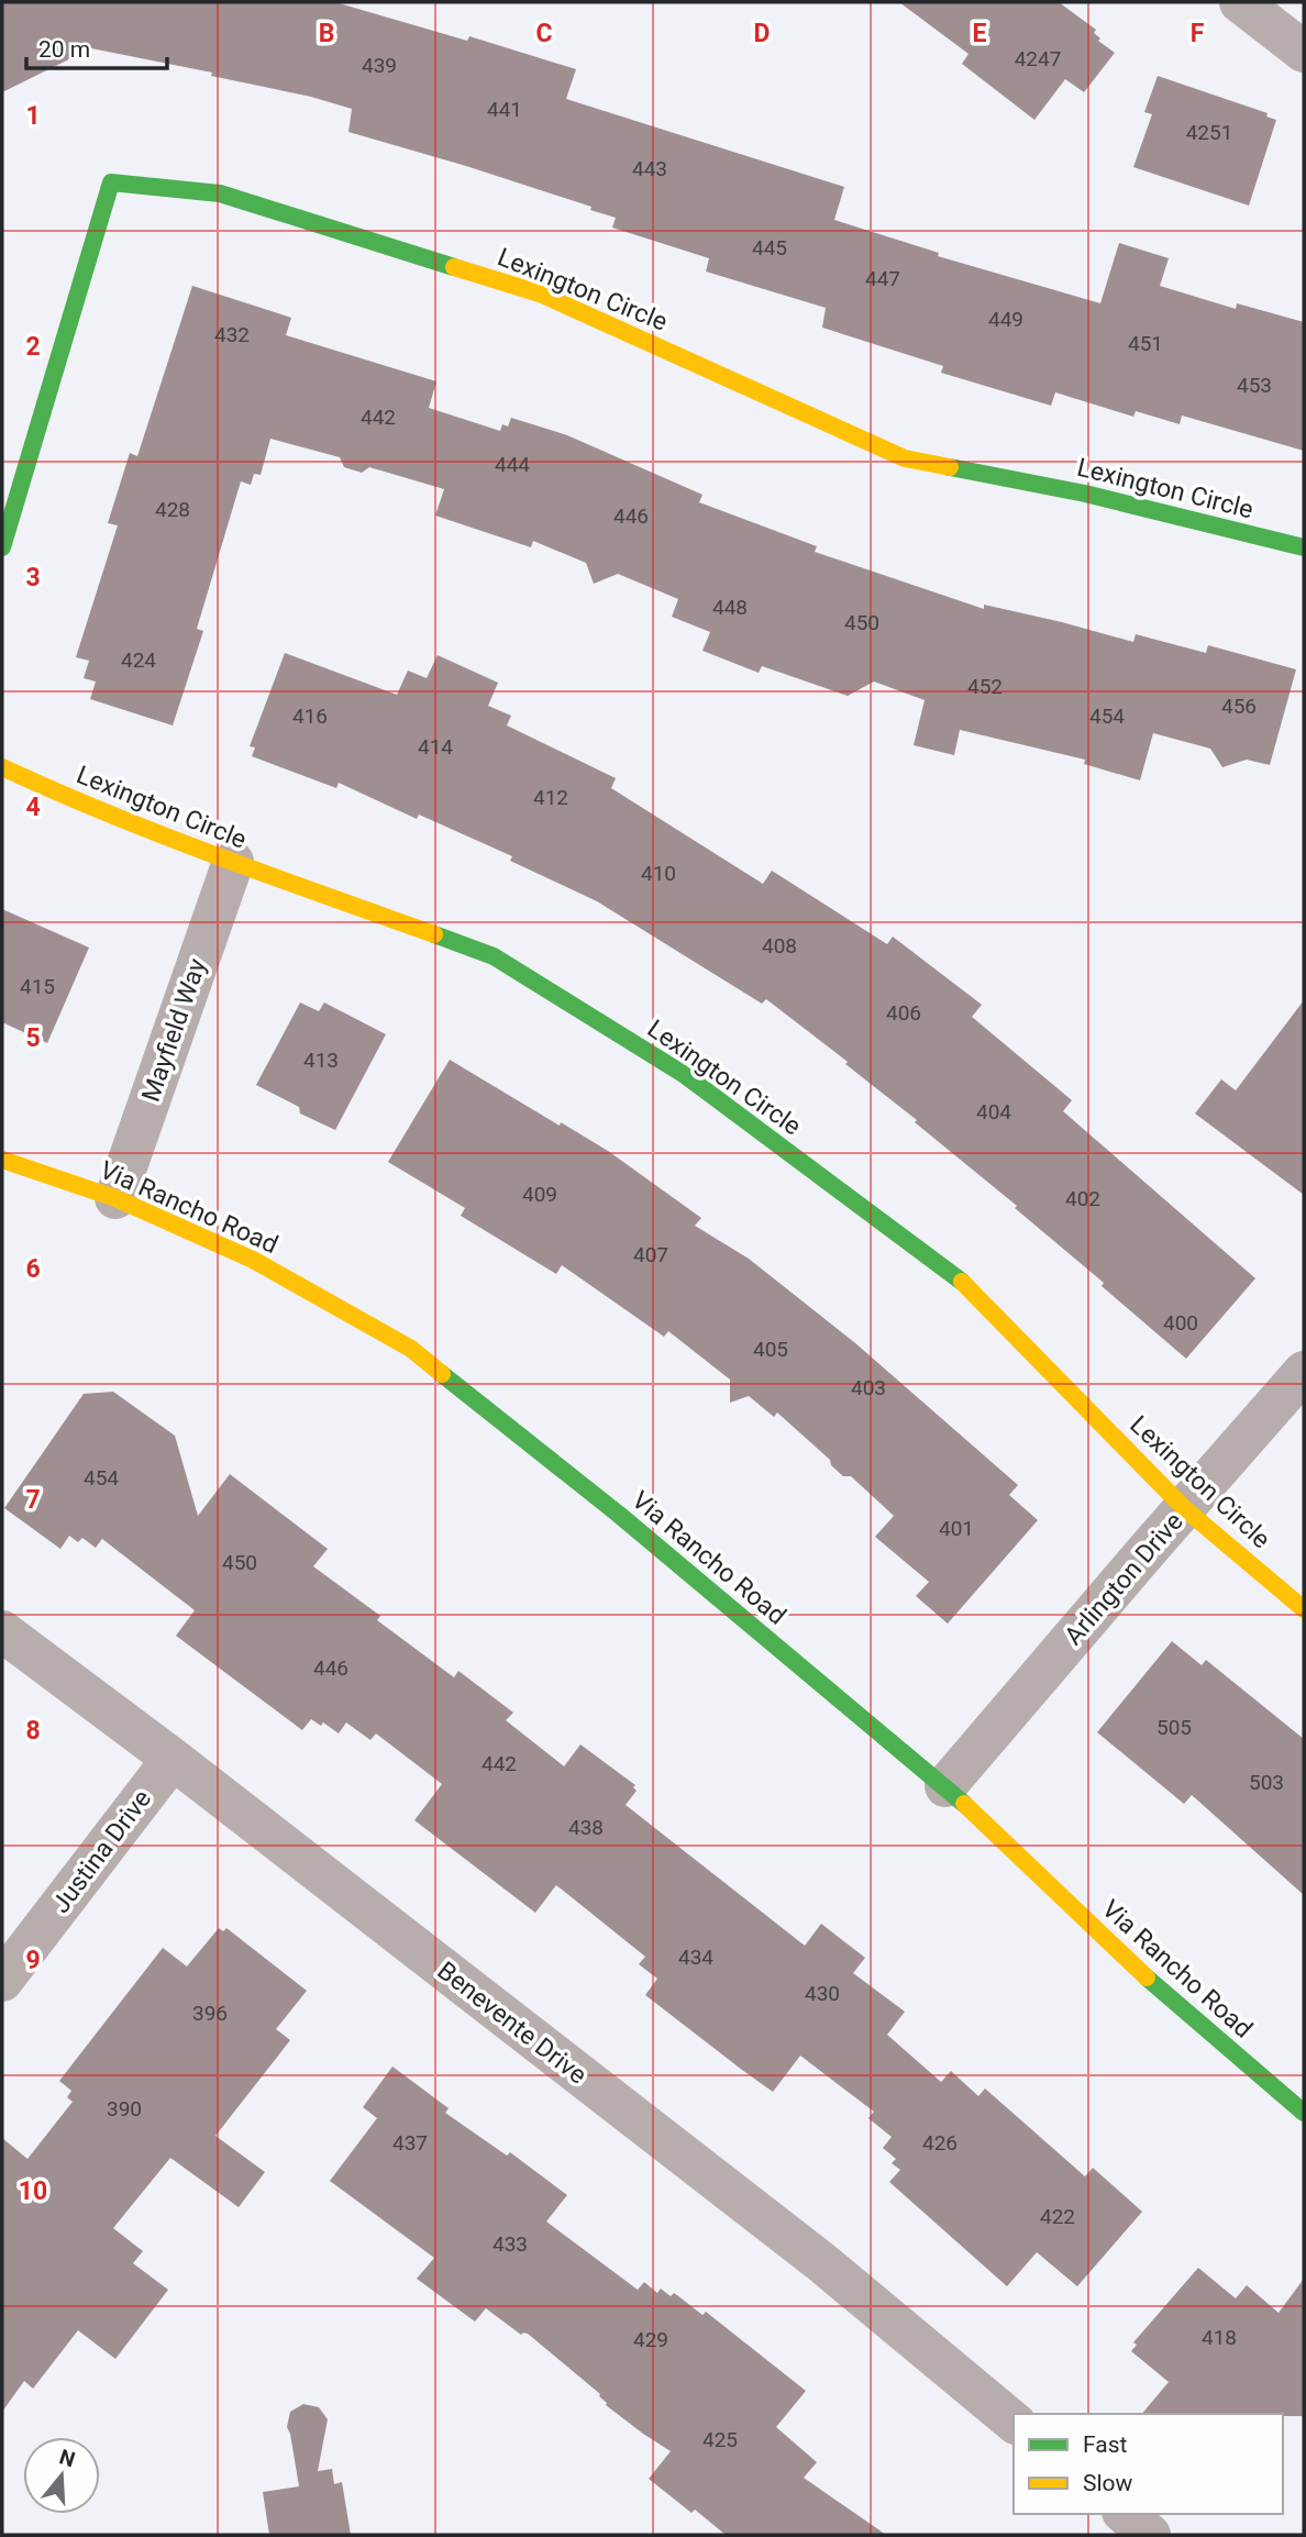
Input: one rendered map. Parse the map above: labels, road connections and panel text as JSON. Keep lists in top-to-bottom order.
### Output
{
  "streets": {
    "street": [
      "Lexington Circle",
      "Mayfield Way",
      "Via Rancho Road",
      "Arlington Drive",
      "Justina Drive",
      "Benevente Drive"
    ]
  },
  "crossings": [
    ["Lexington Circle", "Mayfield Way"],
    ["Lexington Circle", "Arlington Drive"],
    ["Mayfield Way", "Via Rancho Road"],
    ["Via Rancho Road", "Arlington Drive"],
    ["Justina Drive", "Benevente Drive"]
  ],
  "house_numbers": [
    "4247",
    "439",
    "441",
    "4251",
    "443",
    "445",
    "447",
    "449",
    "432",
    "451",
    "453",
    "442",
    "444",
    "428",
    "446",
    "448",
    "450",
    "424",
    "452",
    "456",
    "416",
    "454",
    "414",
    "412",
    "410",
    "408",
    "415",
    "406",
    "413",
    "404",
    "409",
    "402",
    "407",
    "400",
    "405",
    "403",
    "454",
    "401",
    "450",
    "446",
    "505",
    "442",
    "503",
    "438",
    "434",
    "430",
    "396",
    "390",
    "437",
    "426",
    "422",
    "433",
    "418",
    "429",
    "425"
  ],
  "legend": ["Fast", "Slow"],
  "scale_bar": "20 m",
  "north": "top",
  "grid": {
    "columns": [
      "B",
      "C",
      "D",
      "E",
      "F"
    ],
    "rows": [
      "1",
      "2",
      "3",
      "4",
      "5",
      "6",
      "7",
      "8",
      "9",
      "10"
    ]
  }
}
